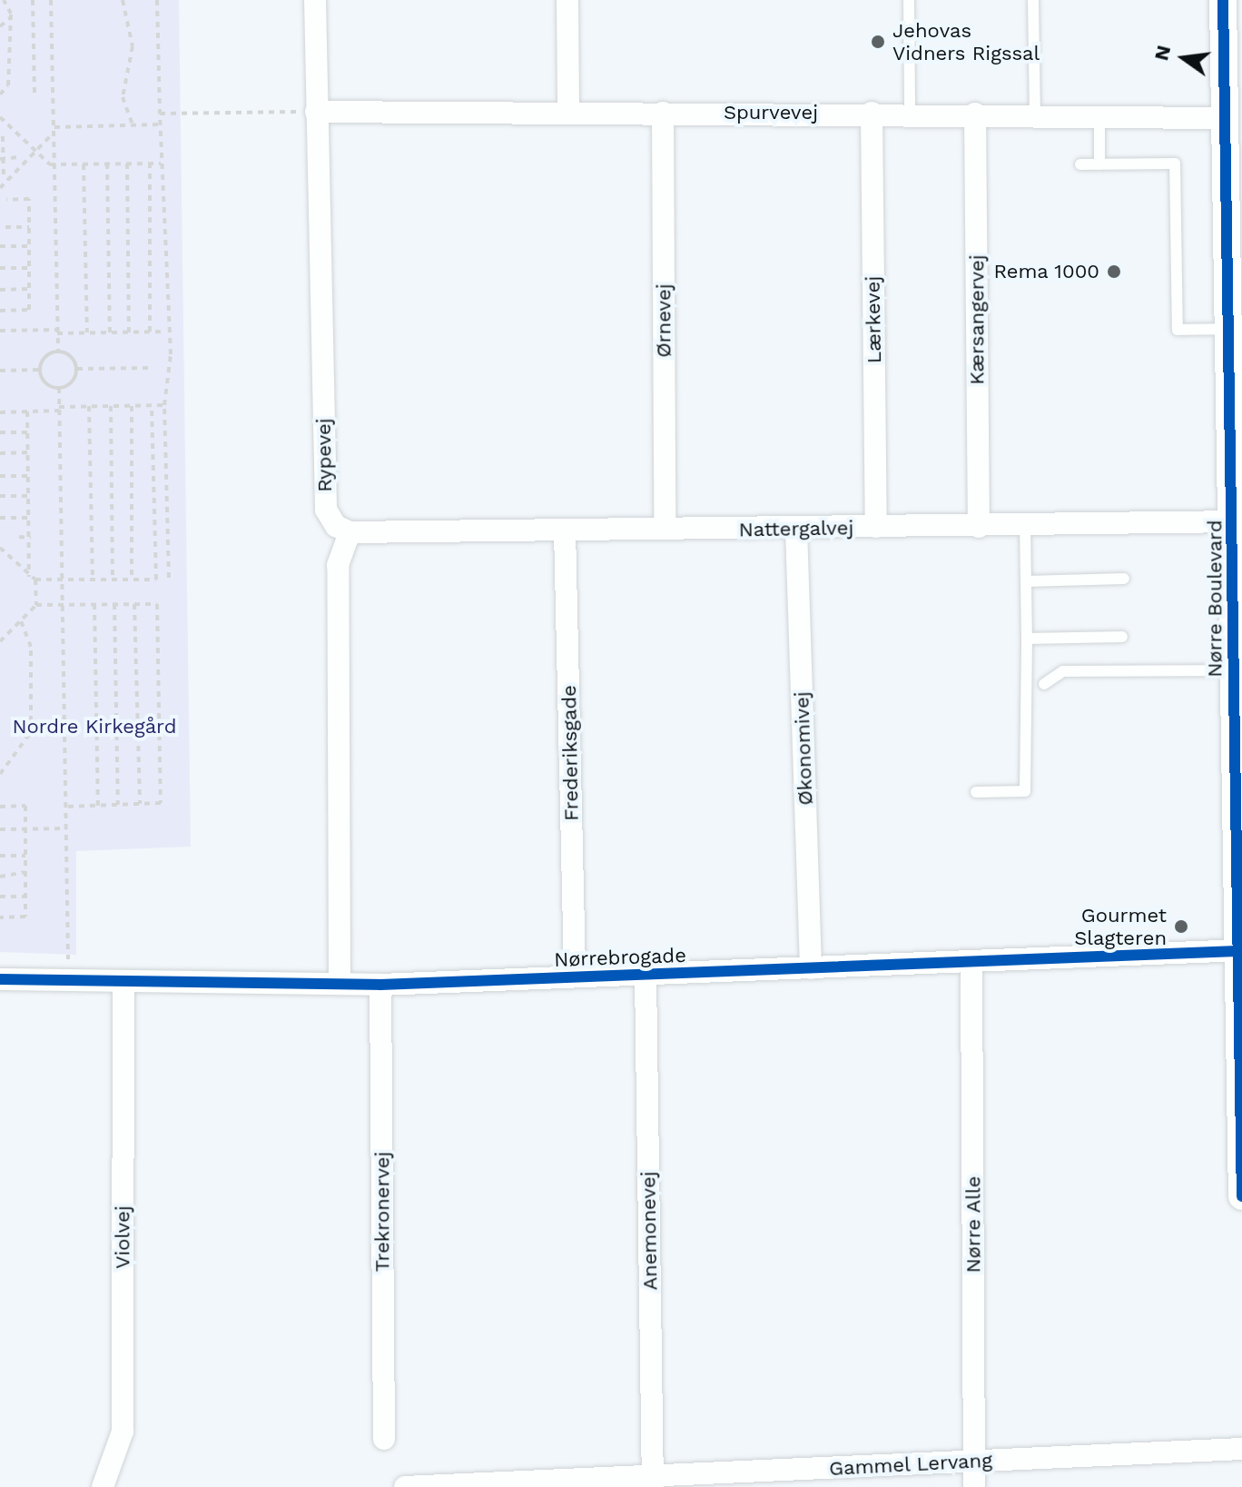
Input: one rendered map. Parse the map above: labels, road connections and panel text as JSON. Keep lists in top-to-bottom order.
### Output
{
  "streets": {
    "street": [
      "Spurvevej",
      "Lærkevej",
      "Kærsangervej",
      "Ørnevej",
      "Rypevej",
      "Nattergalvej",
      "Nørre Boulevard",
      "Økonomivej",
      "Frederiksgade",
      "Nørrebrogade",
      "Trekronervej",
      "Nørre Alle",
      "Anemonevej",
      "Violvej",
      "Gammel Lervang"
    ]
  },
  "crossings": [
    ["Spurvevej", "Lærkevej"],
    ["Spurvevej", "Kærsangervej"],
    ["Spurvevej", "Ørnevej"],
    ["Spurvevej", "Rypevej"],
    ["Spurvevej", "Nørre Boulevard"],
    ["Lærkevej", "Nattergalvej"],
    ["Kærsangervej", "Nattergalvej"],
    ["Ørnevej", "Nattergalvej"],
    ["Rypevej", "Nattergalvej"],
    ["Nattergalvej", "Nørre Boulevard"],
    ["Nattergalvej", "Økonomivej"],
    ["Nattergalvej", "Frederiksgade"],
    ["Nørre Boulevard", "Nørrebrogade"],
    ["Økonomivej", "Nørrebrogade"],
    ["Frederiksgade", "Nørrebrogade"],
    ["Nørrebrogade", "Trekronervej"],
    ["Nørrebrogade", "Nørre Alle"],
    ["Nørrebrogade", "Anemonevej"],
    ["Nørrebrogade", "Violvej"],
    ["Nørre Alle", "Gammel Lervang"],
    ["Anemonevej", "Gammel Lervang"]
  ],
  "parks": ["Nordre Kirkegård"],
  "places": ["Jehovas Vidners Rigssal", "Rema 1000", "Gourmet Slagteren"],
  "north": "left"
}
